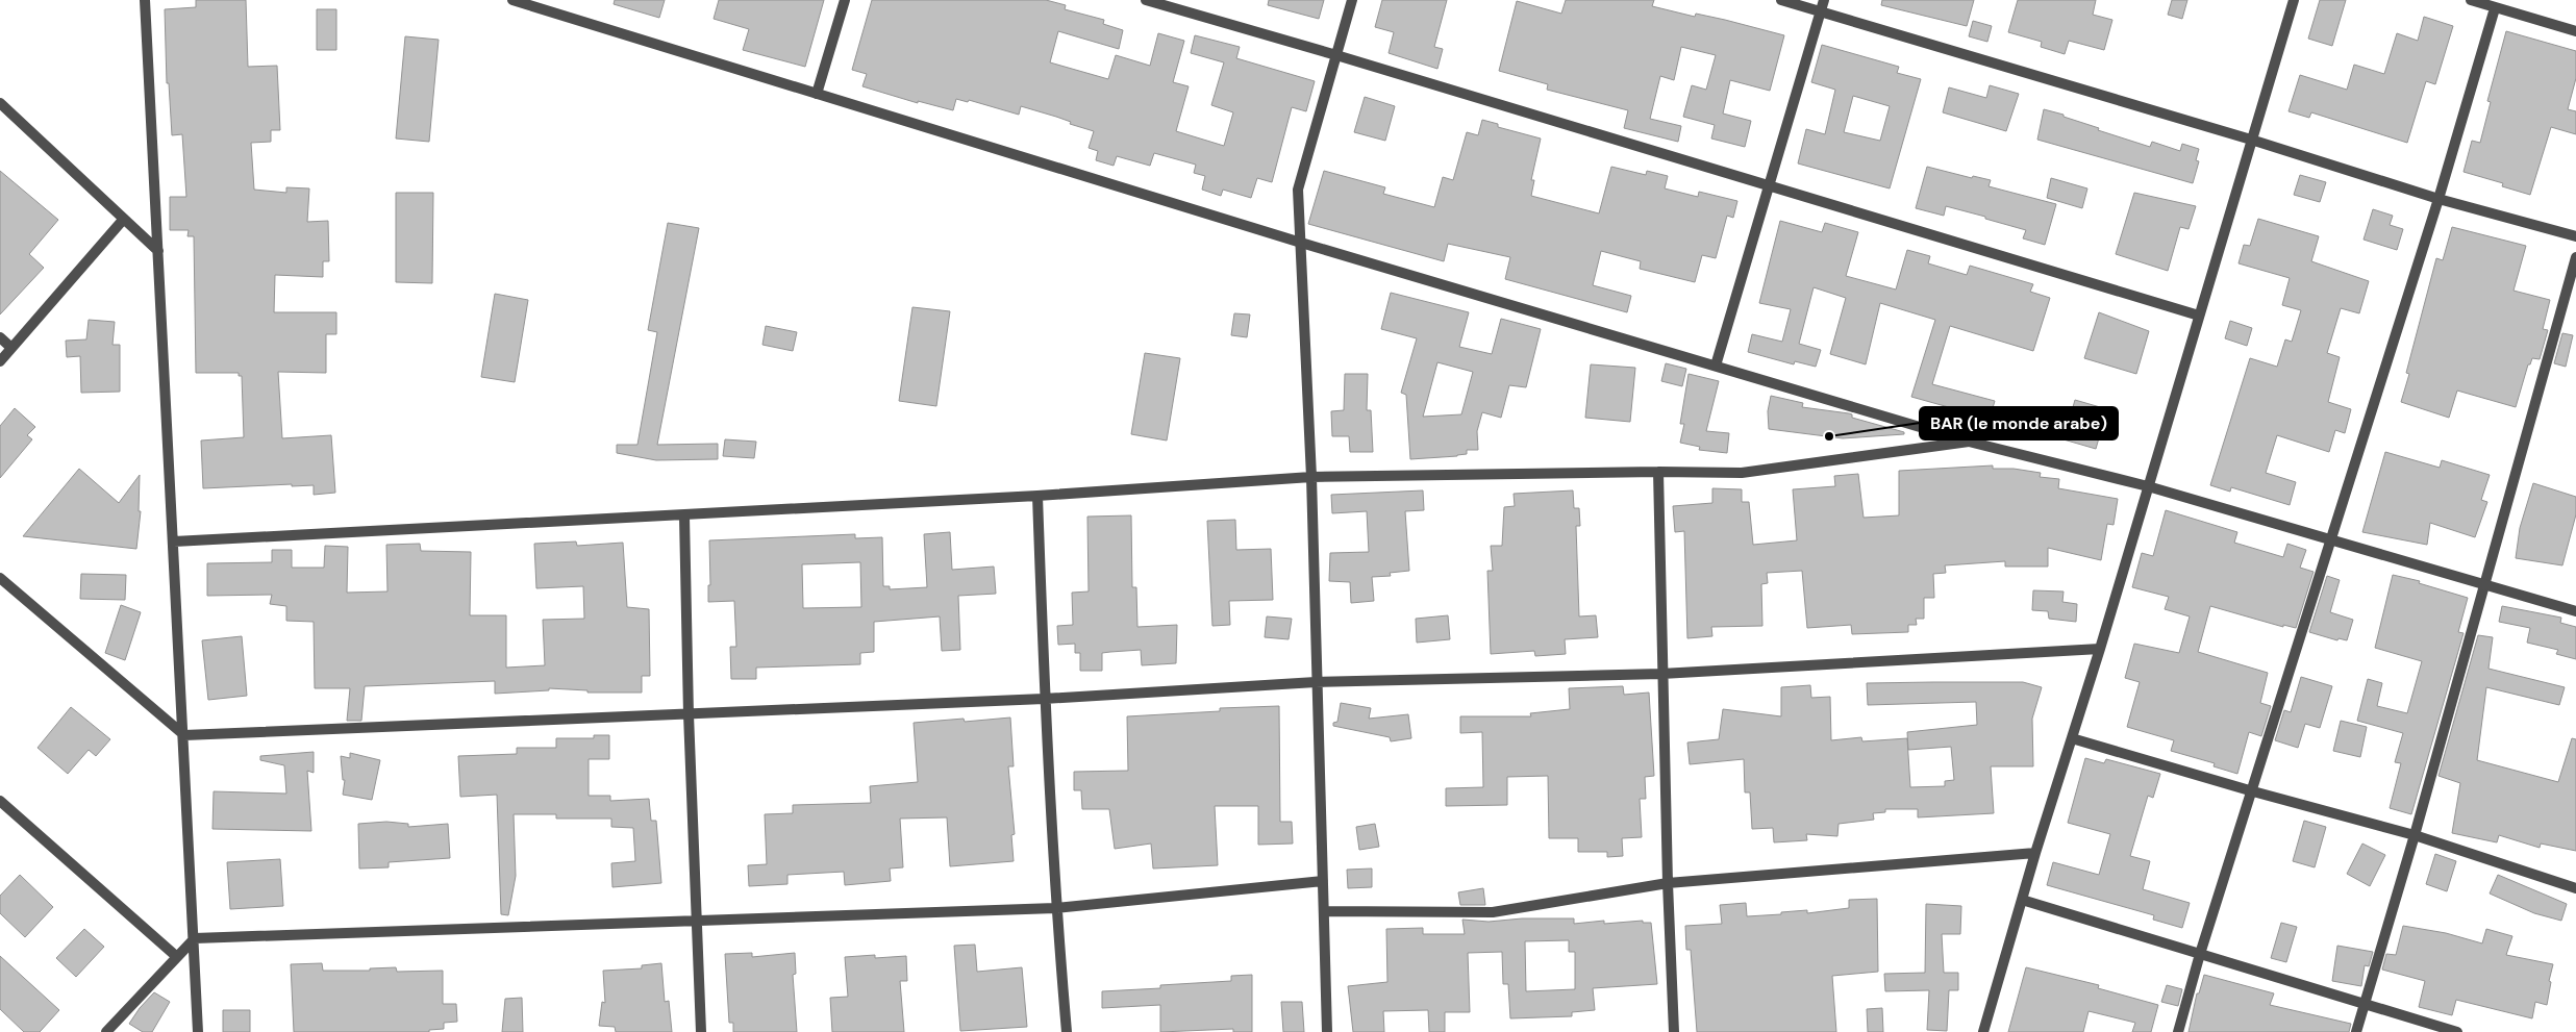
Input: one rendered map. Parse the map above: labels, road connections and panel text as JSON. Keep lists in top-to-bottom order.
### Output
{
  "places": ["BAR (le monde arabe)"]
}
